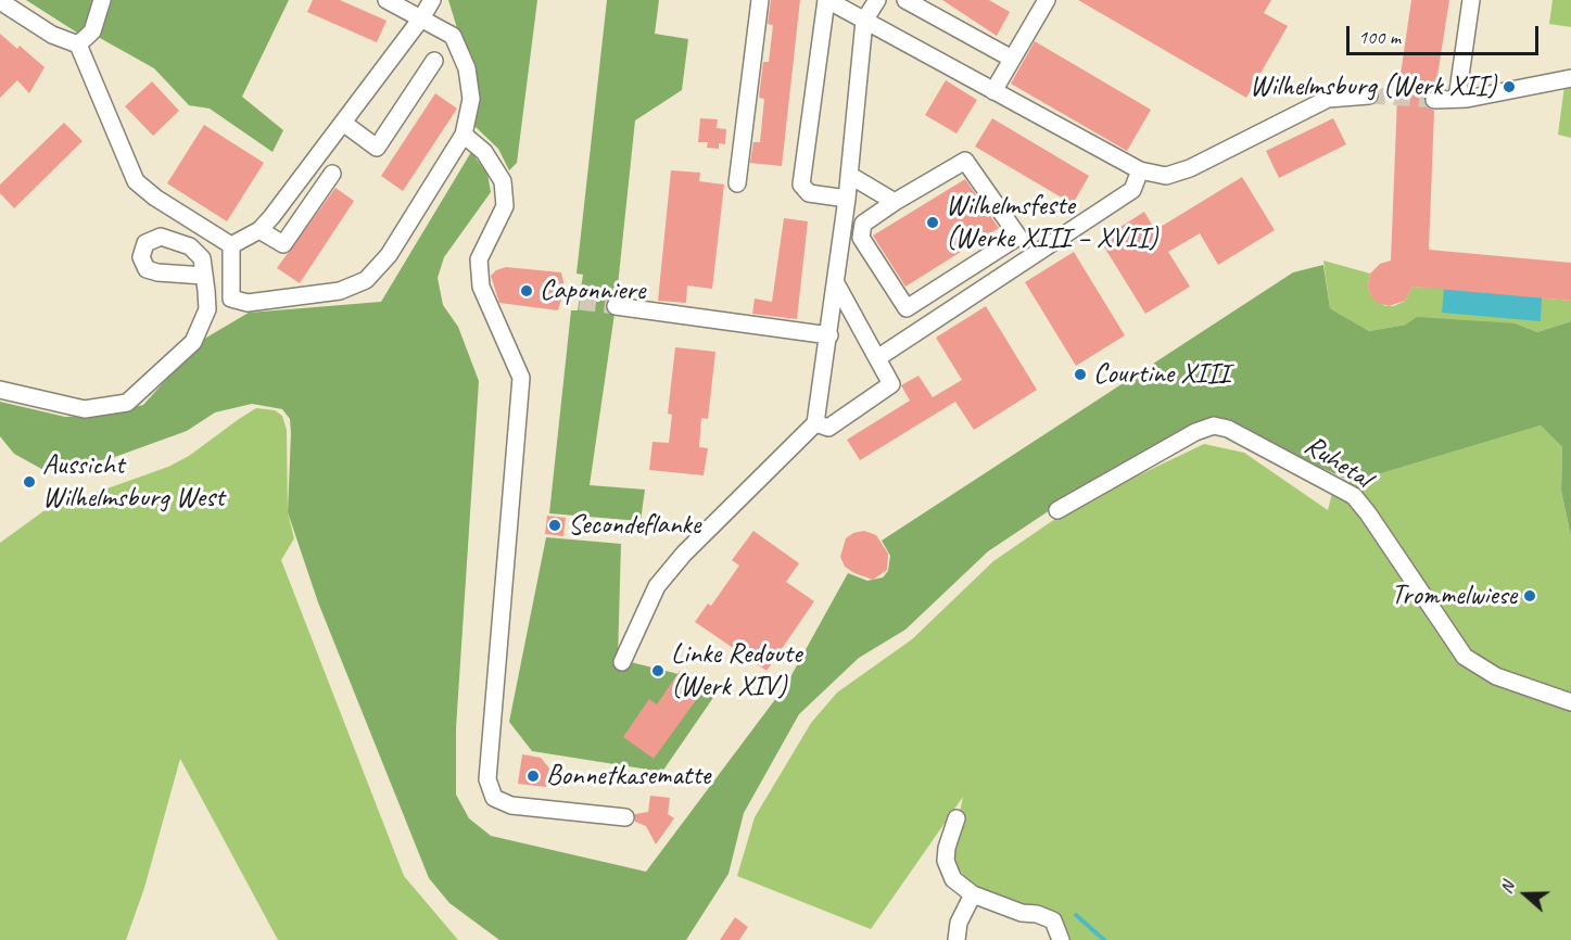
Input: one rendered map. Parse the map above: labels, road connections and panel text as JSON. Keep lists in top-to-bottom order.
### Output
{
  "streets": {
    "lane": ["Ruhetal"]
  },
  "places": [
    "Wilhelmsburg (Werk XII)",
    "Wilhelmsfeste (Werke XIII – XVII)",
    "Caponniere",
    "Courtine XIII",
    "Aussicht Wilhelmsburg West",
    "Secondeflanke",
    "Trommelwiese",
    "Linke Redoute (Werk XIV)",
    "Bonnetkasematte"
  ],
  "scale_bar": "100 m",
  "north": "left"
}
